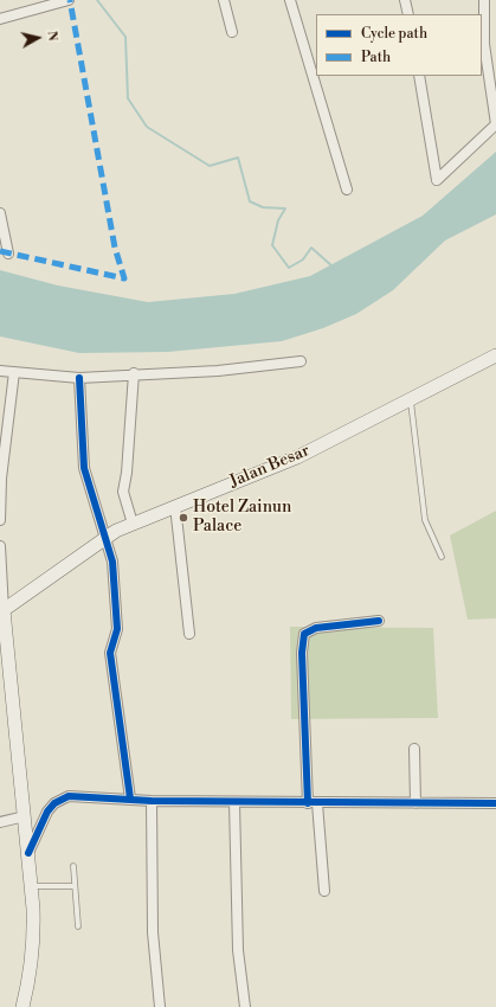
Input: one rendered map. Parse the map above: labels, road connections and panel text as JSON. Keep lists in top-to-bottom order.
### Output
{
  "streets": {
    "main road": ["Jalan Besar"]
  },
  "places": ["Hotel Zainun Palace"],
  "legend": ["Cycle path", "Path"],
  "north": "right"
}
